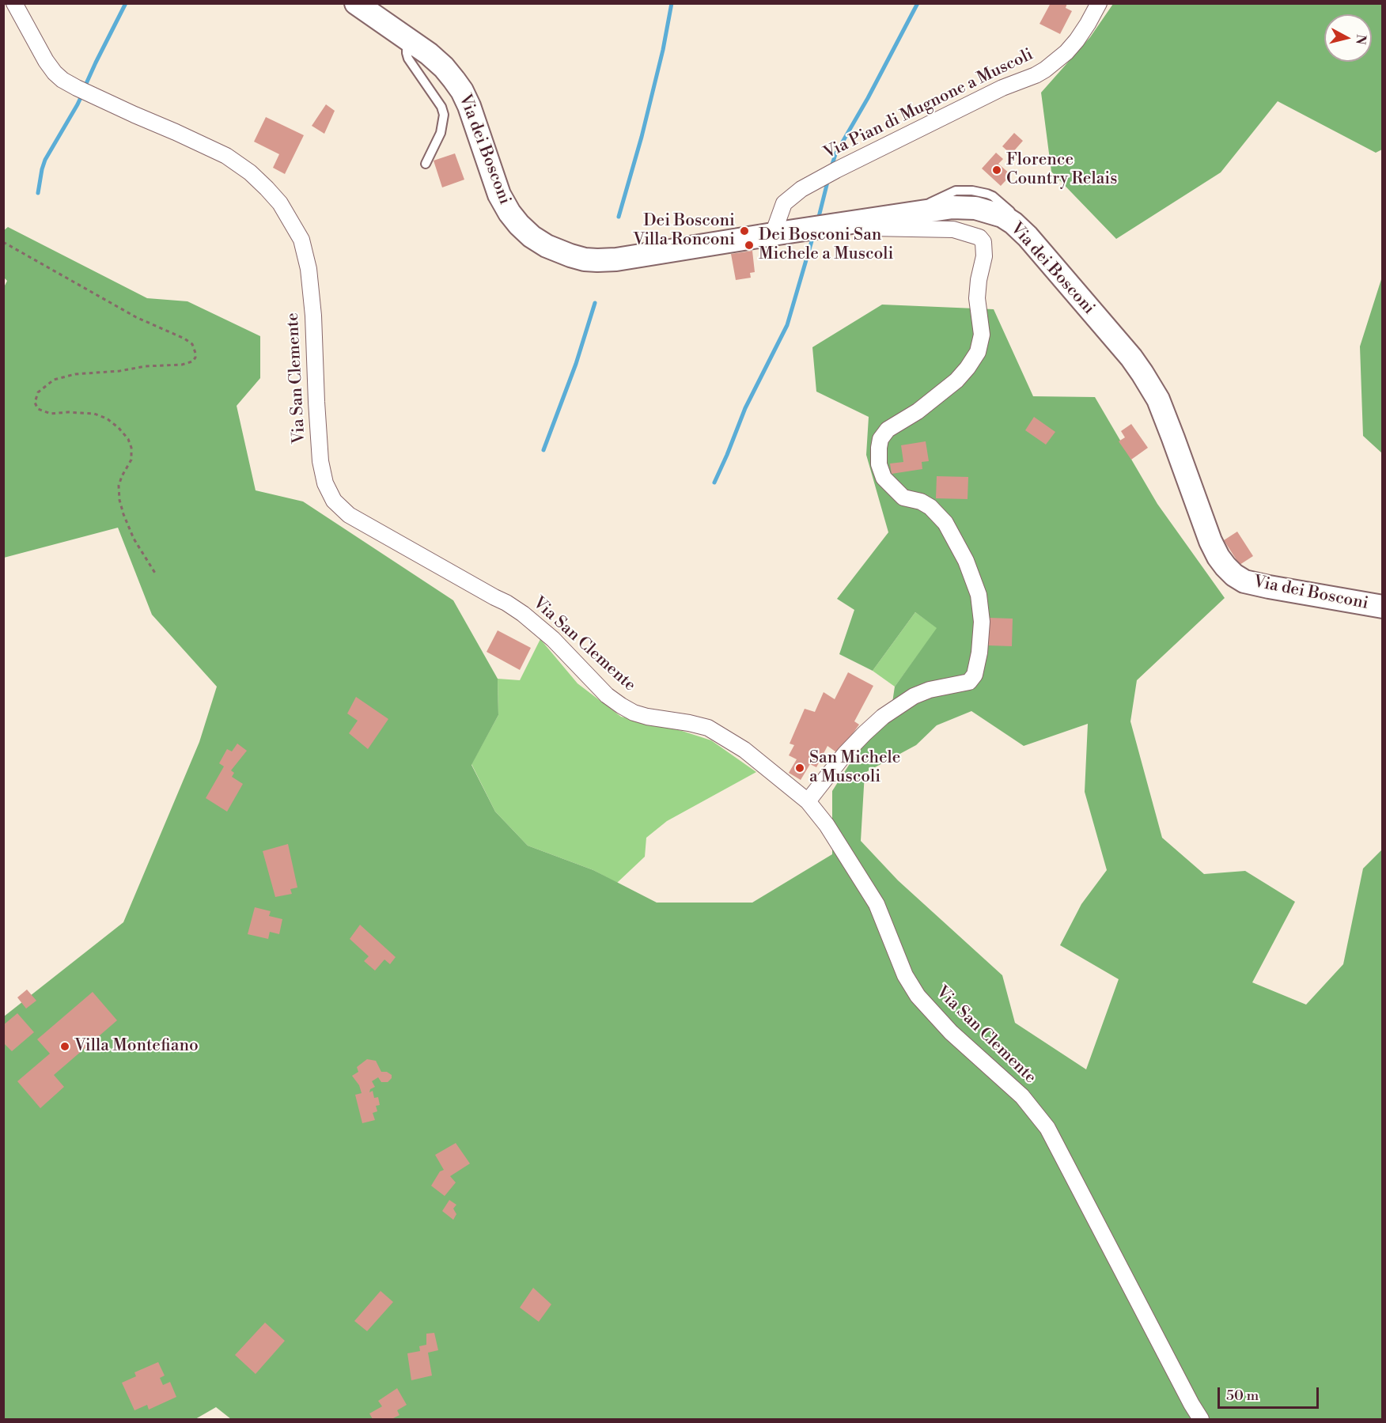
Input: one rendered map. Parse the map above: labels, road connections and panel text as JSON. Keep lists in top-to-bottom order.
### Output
{
  "streets": {
    "main road": ["Via dei Bosconi"],
    "street": ["Via Pian di Mugnone a Muscoli", "Via San Clemente"]
  },
  "crossings": [
    ["Via Pian di Mugnone a Muscoli", "Via dei Bosconi"]
  ],
  "places": [
    "Florence Country Relais",
    "Dei Bosconi Villa Ronconi",
    "Dei Bosconi San Michele a Muscoli",
    "San Michele a Muscoli",
    "Villa Montefiano"
  ],
  "scale_bar": "50 m",
  "north": "right"
}
